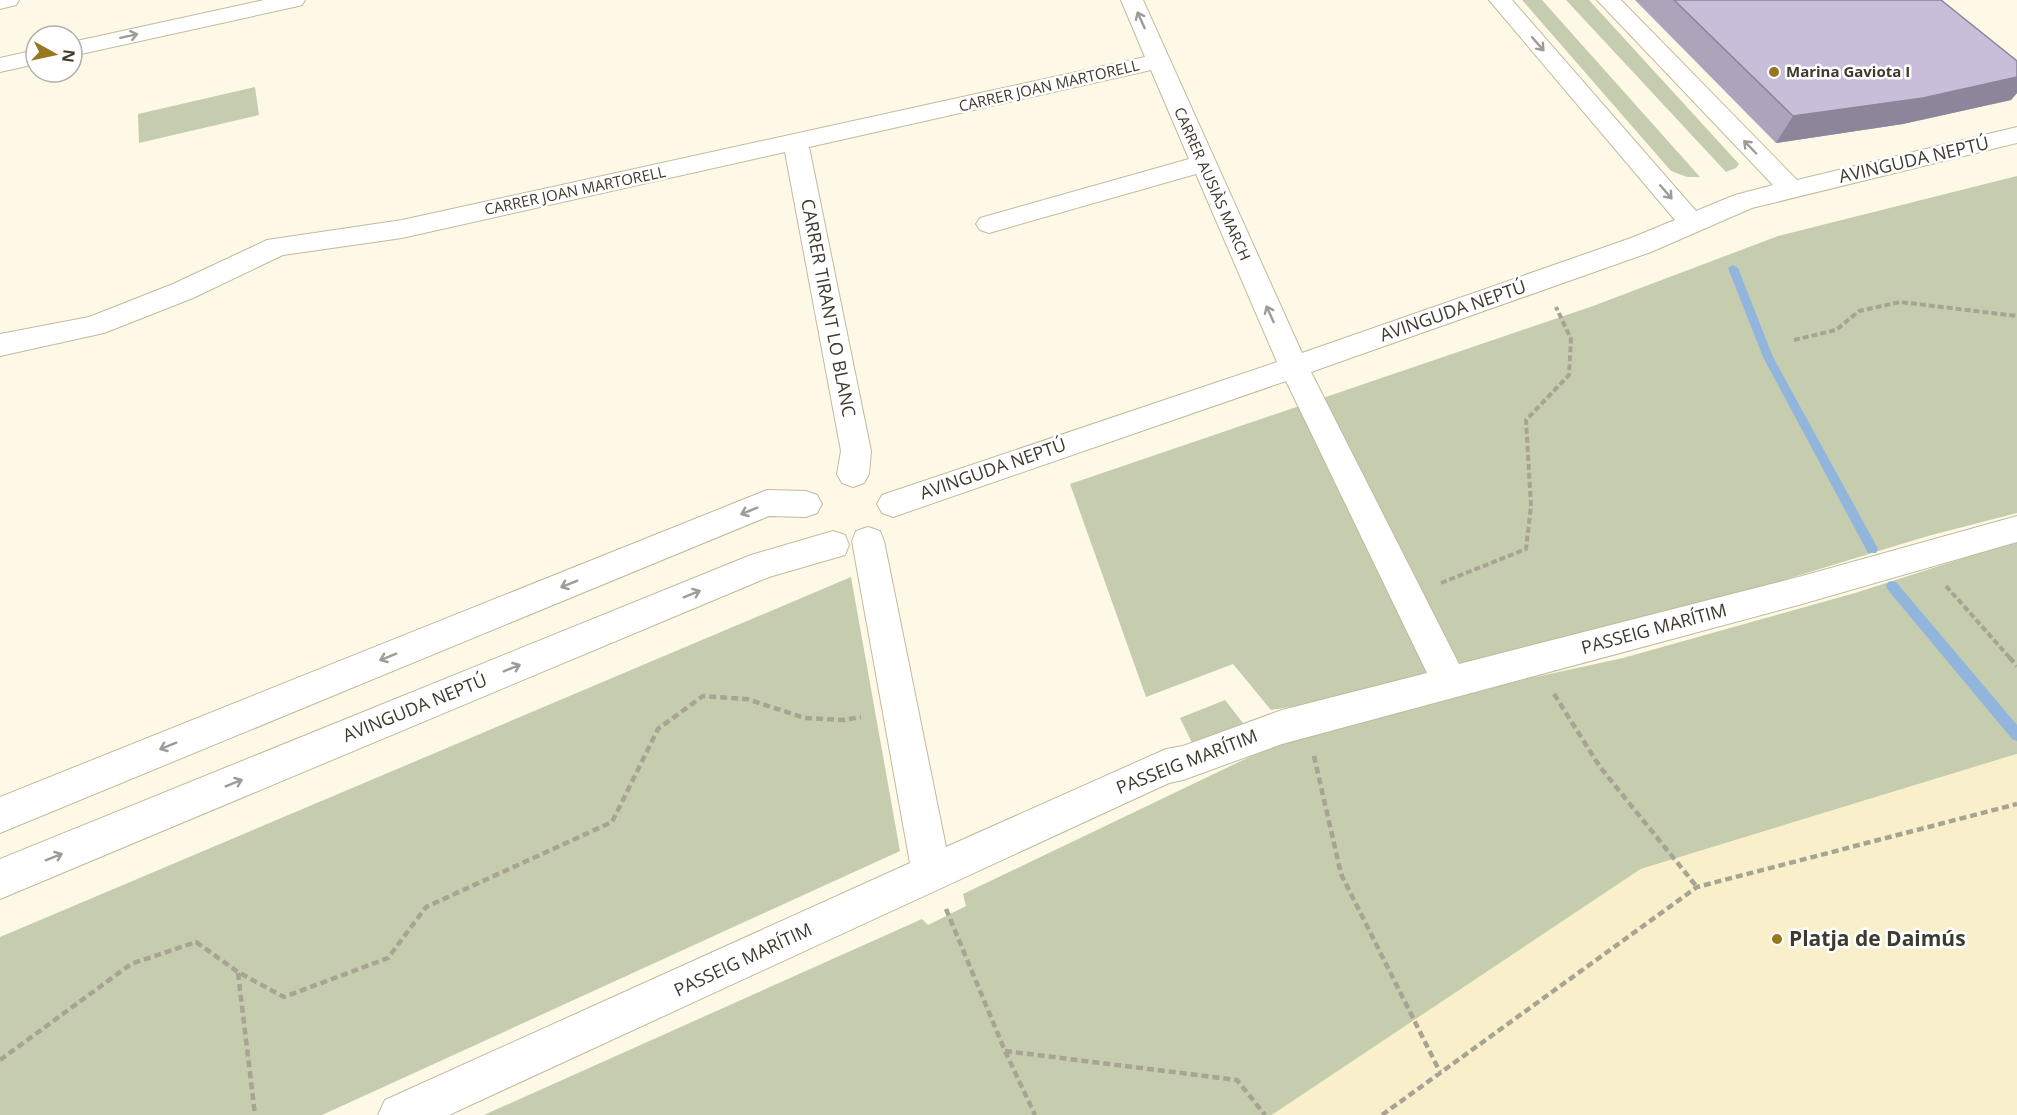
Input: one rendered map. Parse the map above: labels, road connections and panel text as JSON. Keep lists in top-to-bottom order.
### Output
{
  "streets": {
    "street": [
      "CARRER JOAN MARTORELL",
      "AVINGUDA NEPTÚ",
      "CARRER AUSIÀS MARCH",
      "CARRER TIRANT LO BLANC",
      "PASSEIG MARÍTIM"
    ]
  },
  "crossings": [
    ["CARRER JOAN MARTORELL", "CARRER AUSIÀS MARCH"],
    ["CARRER JOAN MARTORELL", "CARRER TIRANT LO BLANC"],
    ["AVINGUDA NEPTÚ", "CARRER AUSIÀS MARCH"],
    ["AVINGUDA NEPTÚ", "CARRER TIRANT LO BLANC"],
    ["CARRER AUSIÀS MARCH", "PASSEIG MARÍTIM"]
  ],
  "one_way": ["CARRER AUSIÀS MARCH"],
  "places": ["Marina Gaviota I", "Platja de Daimús"],
  "north": "right"
}
